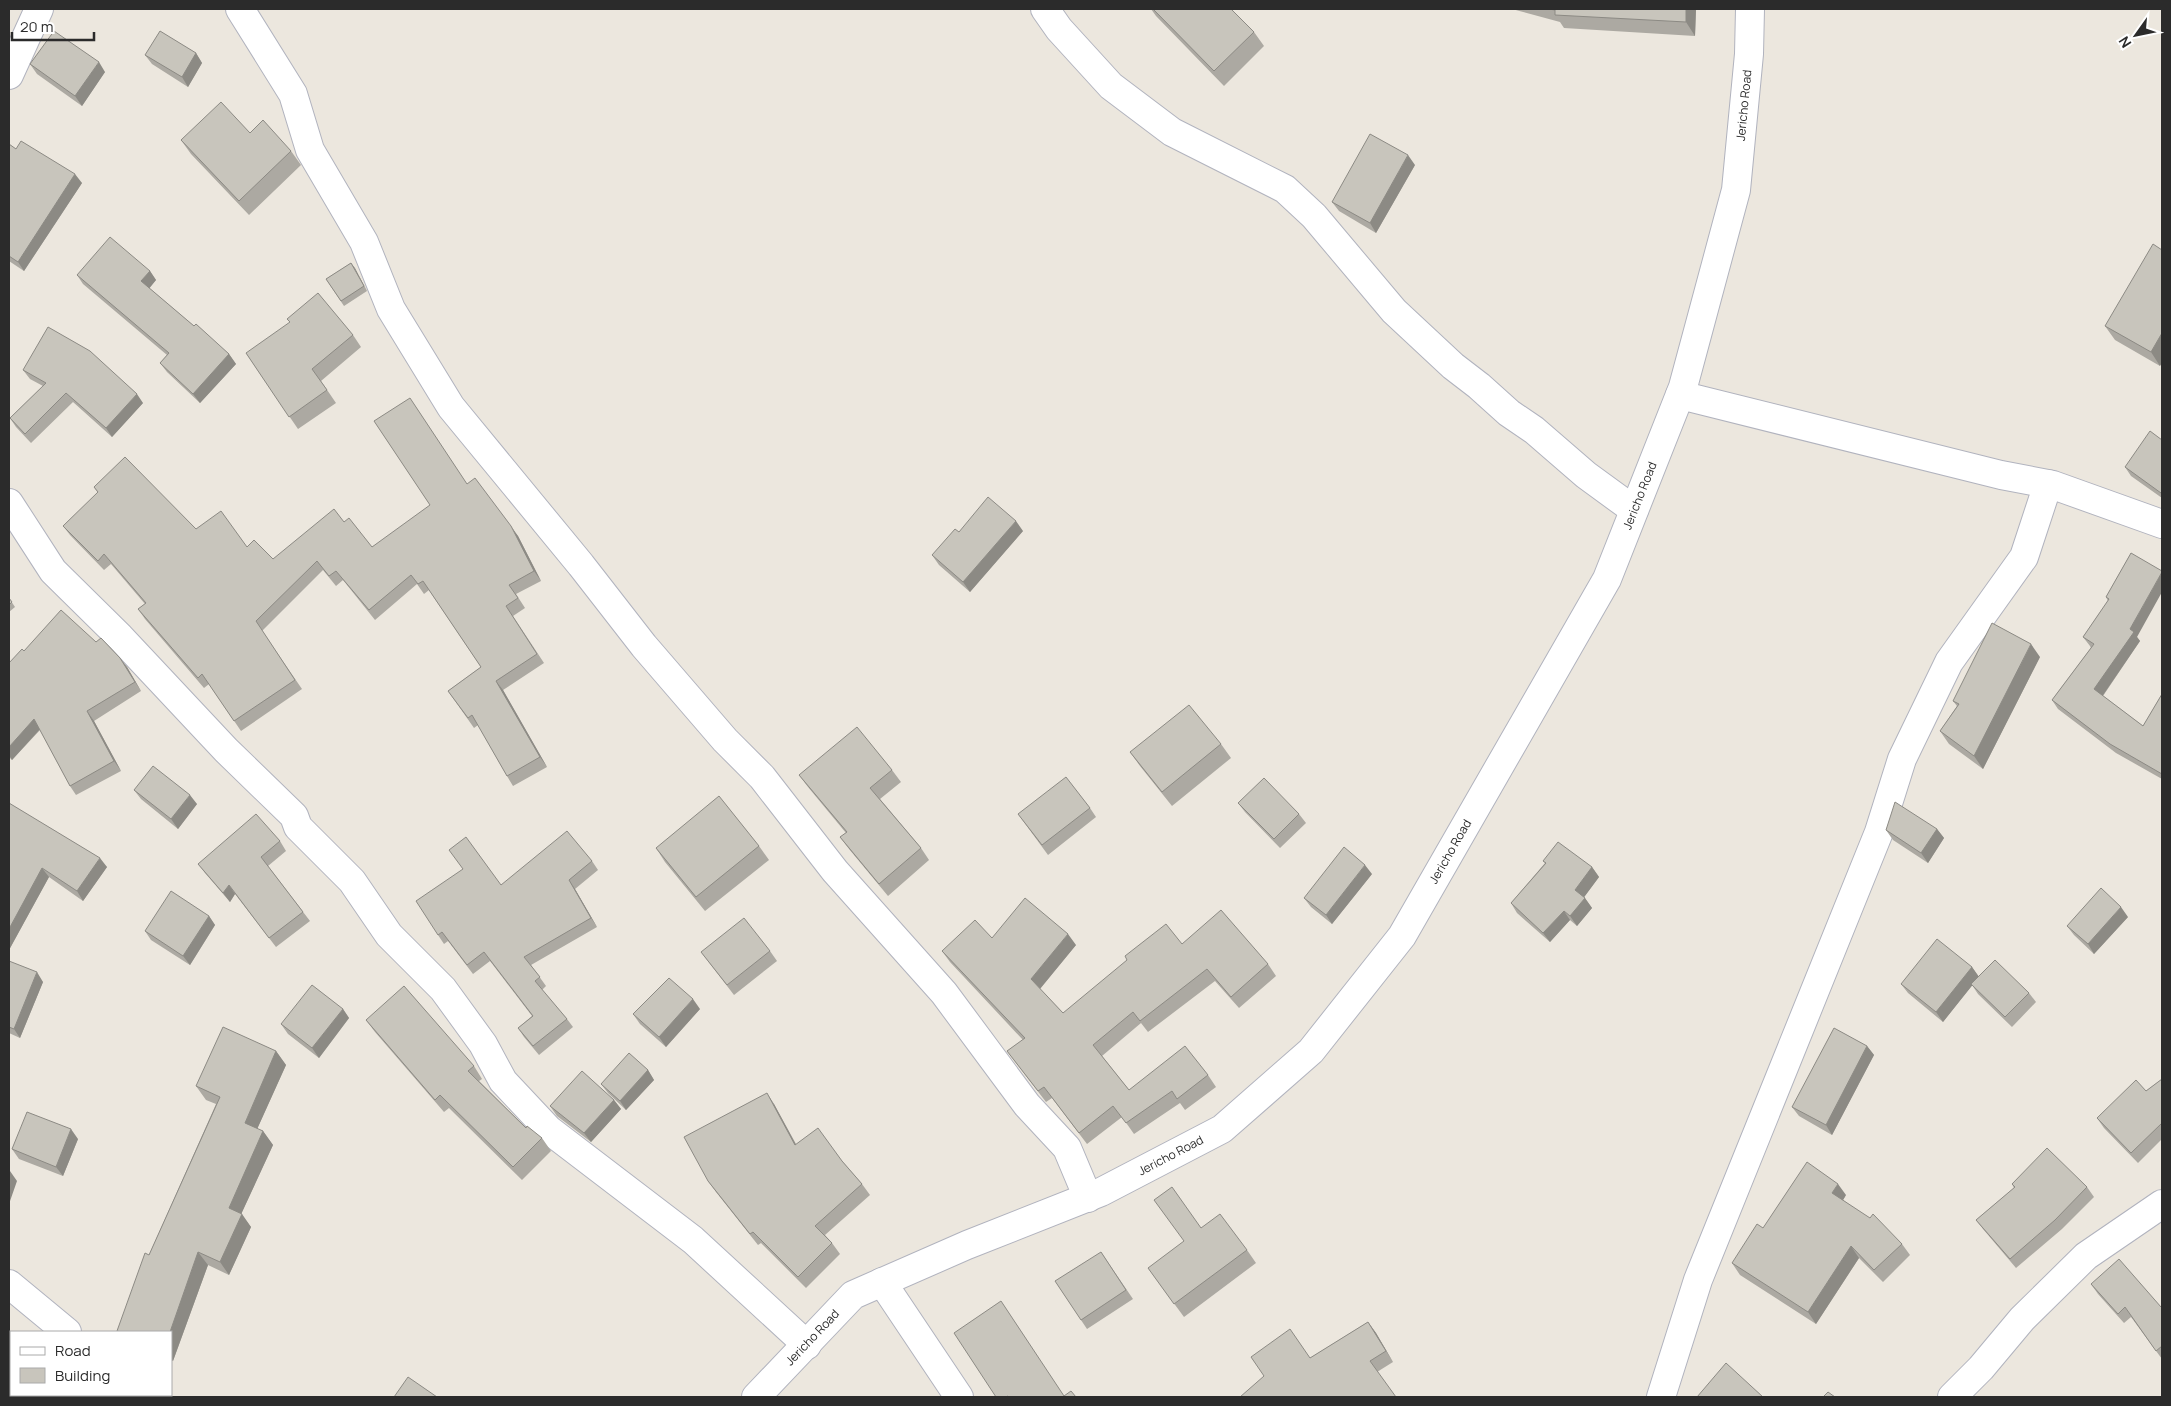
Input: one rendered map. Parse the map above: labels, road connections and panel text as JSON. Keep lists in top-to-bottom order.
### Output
{
  "streets": {
    "street": ["Jericho Road"]
  },
  "legend": ["Road", "Building"],
  "scale_bar": "20 m",
  "north": "bottom left"
}
